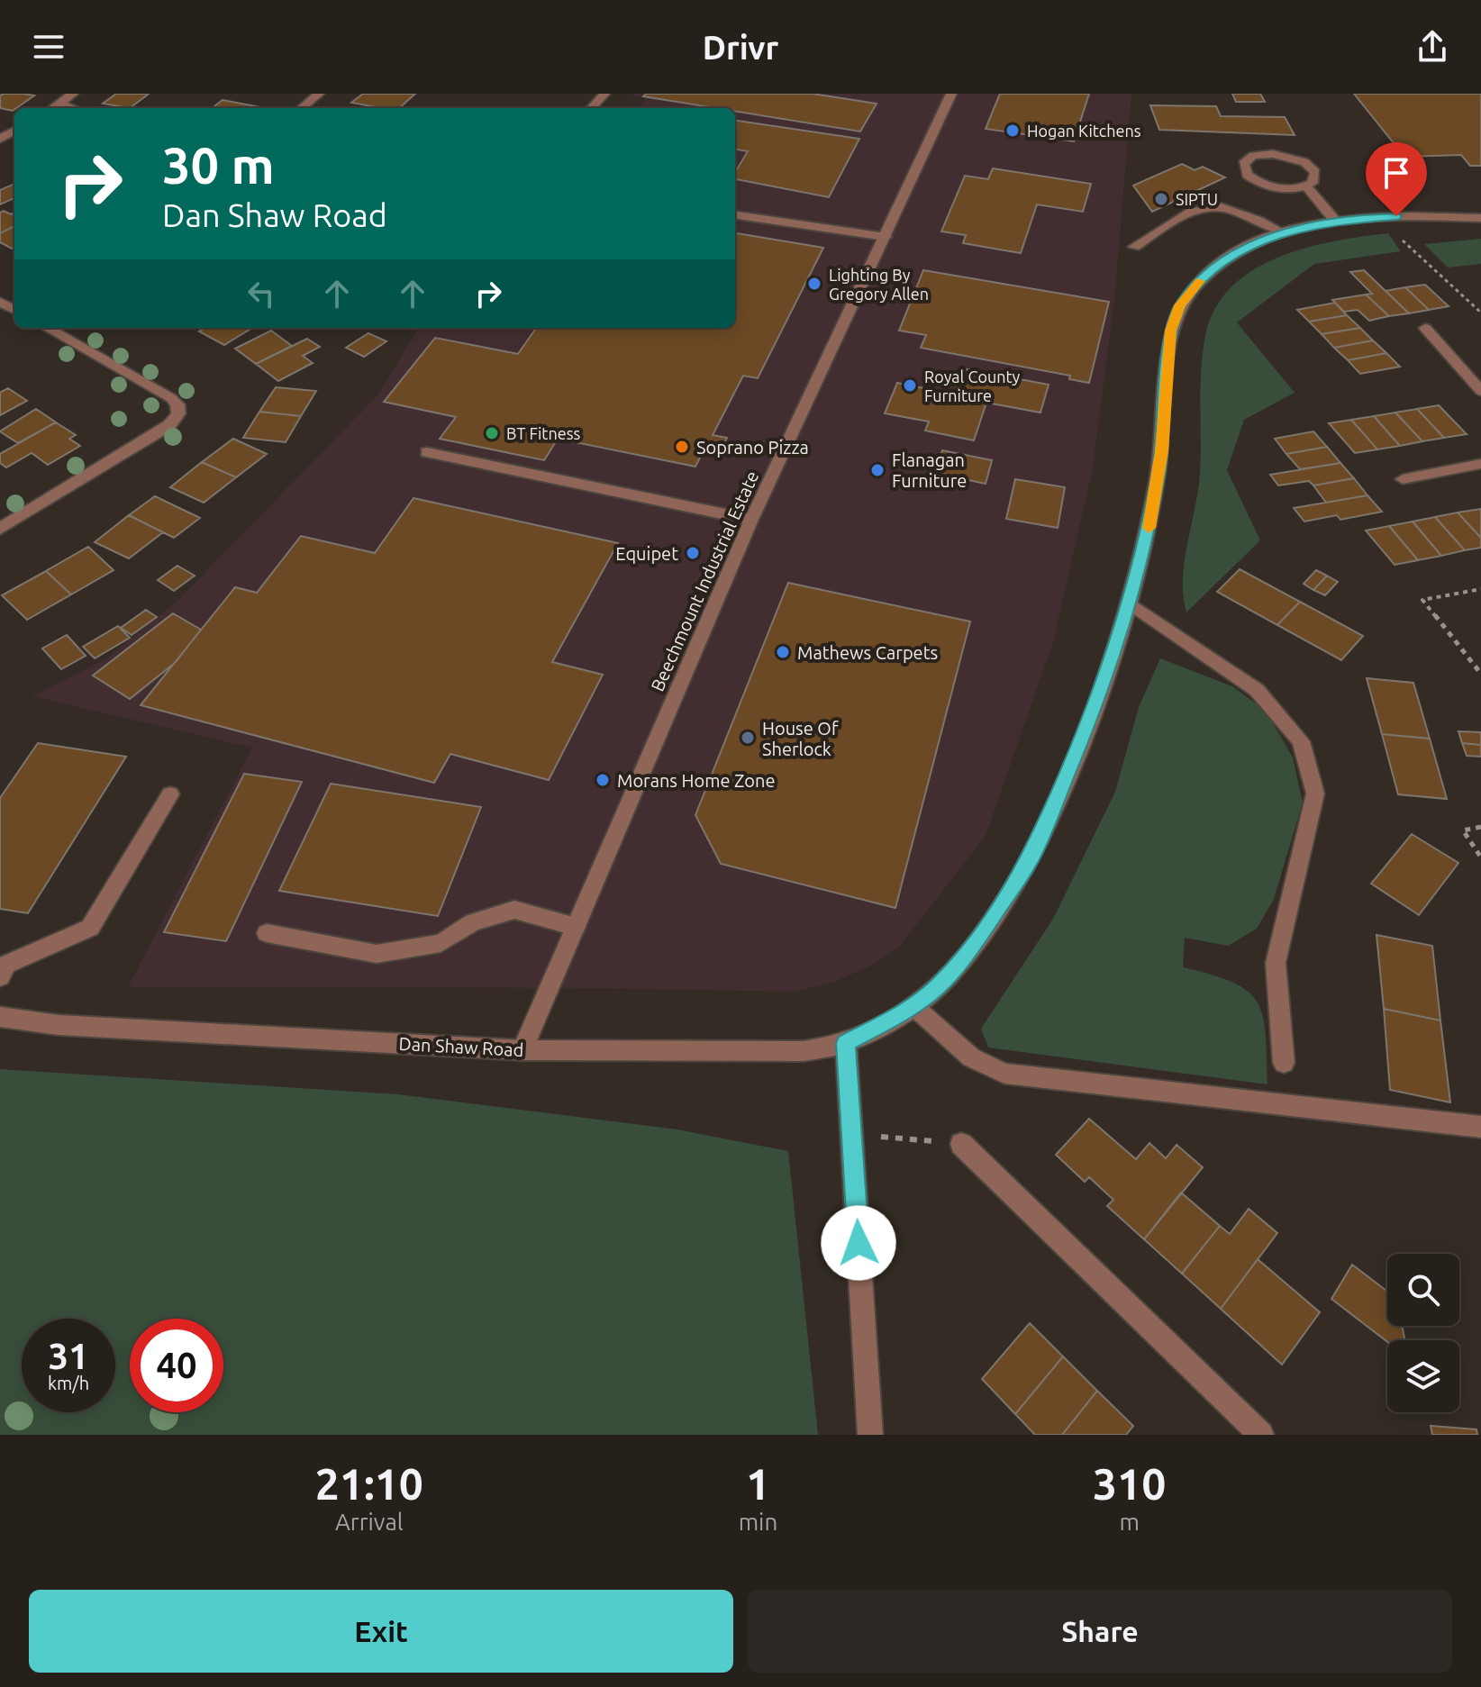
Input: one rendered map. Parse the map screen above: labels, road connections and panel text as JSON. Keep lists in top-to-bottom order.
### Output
{
  "streets": {
    "street": ["Beechmount Industrial Estate", "Dan Shaw Road"]
  },
  "crossings": [
    ["Beechmount Industrial Estate", "Dan Shaw Road"]
  ],
  "places": [
    "Hogan Kitchens",
    "SIPTU",
    "Lighting By Gregory Allen",
    "Royal County Furniture",
    "BT Fitness",
    "Soprano Pizza",
    "Flanagan Furniture",
    "Equipet",
    "Mathews Carpets",
    "House Of Sherlock",
    "Morans Home Zone"
  ],
  "page": {
    "header": "Drivr",
    "turn": ["30 m", "Dan Shaw Road"],
    "speed": "31 km/h",
    "limit": "40",
    "eta": [
      "21:10",
      "Arrival",
      "1",
      "min",
      "310",
      "m"
    ],
    "buttons": ["Exit", "Share"]
  }
}
